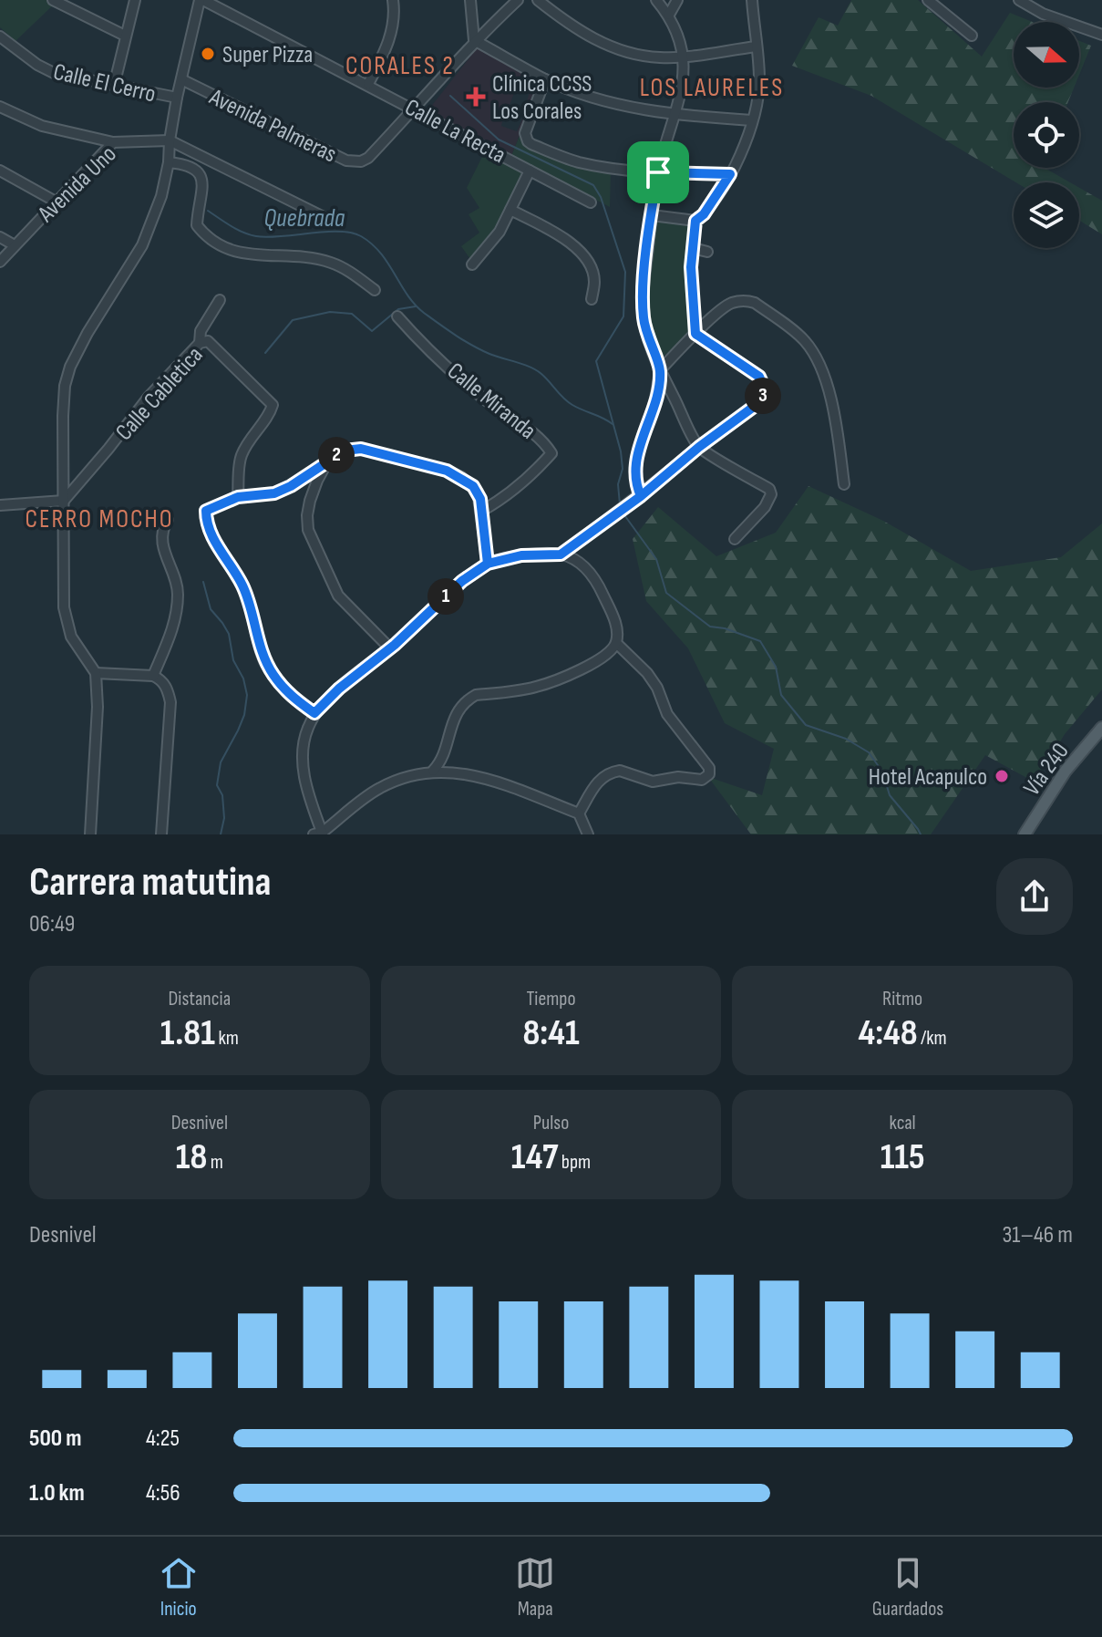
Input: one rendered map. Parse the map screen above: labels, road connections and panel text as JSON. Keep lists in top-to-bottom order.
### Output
{
  "streets": {
    "main road": ["Vía 240"],
    "street": [
      "Calle El Cerro",
      "Avenida Palmeras",
      "Calle La Recta",
      "Avenida Uno",
      "Calle Cabletica",
      "Calle Miranda"
    ]
  },
  "crossings": [
    ["Avenida Palmeras", "Calle La Recta"]
  ],
  "districts": ["CORALES 2", "LOS LAURELES", "CERRO MOCHO"],
  "water": ["Quebrada"],
  "places": {
    "other": ["Super Pizza", "Hotel Acapulco"],
    "health": ["Clínica CCSS Los Corales"]
  },
  "north": "right",
  "page": {
    "pins": ["3", "2", "1"],
    "heading": ["Carrera matutina", "06:49"],
    "stats": [
      ["Distancia", "1.81 km"],
      ["Tiempo", "8:41"],
      ["Ritmo", "4:48 /km"],
      ["Desnivel", "18 m"],
      ["Pulso", "147 bpm"],
      ["kcal", "115"]
    ],
    "chart": ["Desnivel", "31–46 m"],
    "list": [
      {
        "name": "500 m",
        "note": "4:25"
      },
      {
        "name": "1.0 km",
        "note": "4:56"
      }
    ],
    "tabs": ["Inicio", "Mapa", "Guardados"]
  }
}
